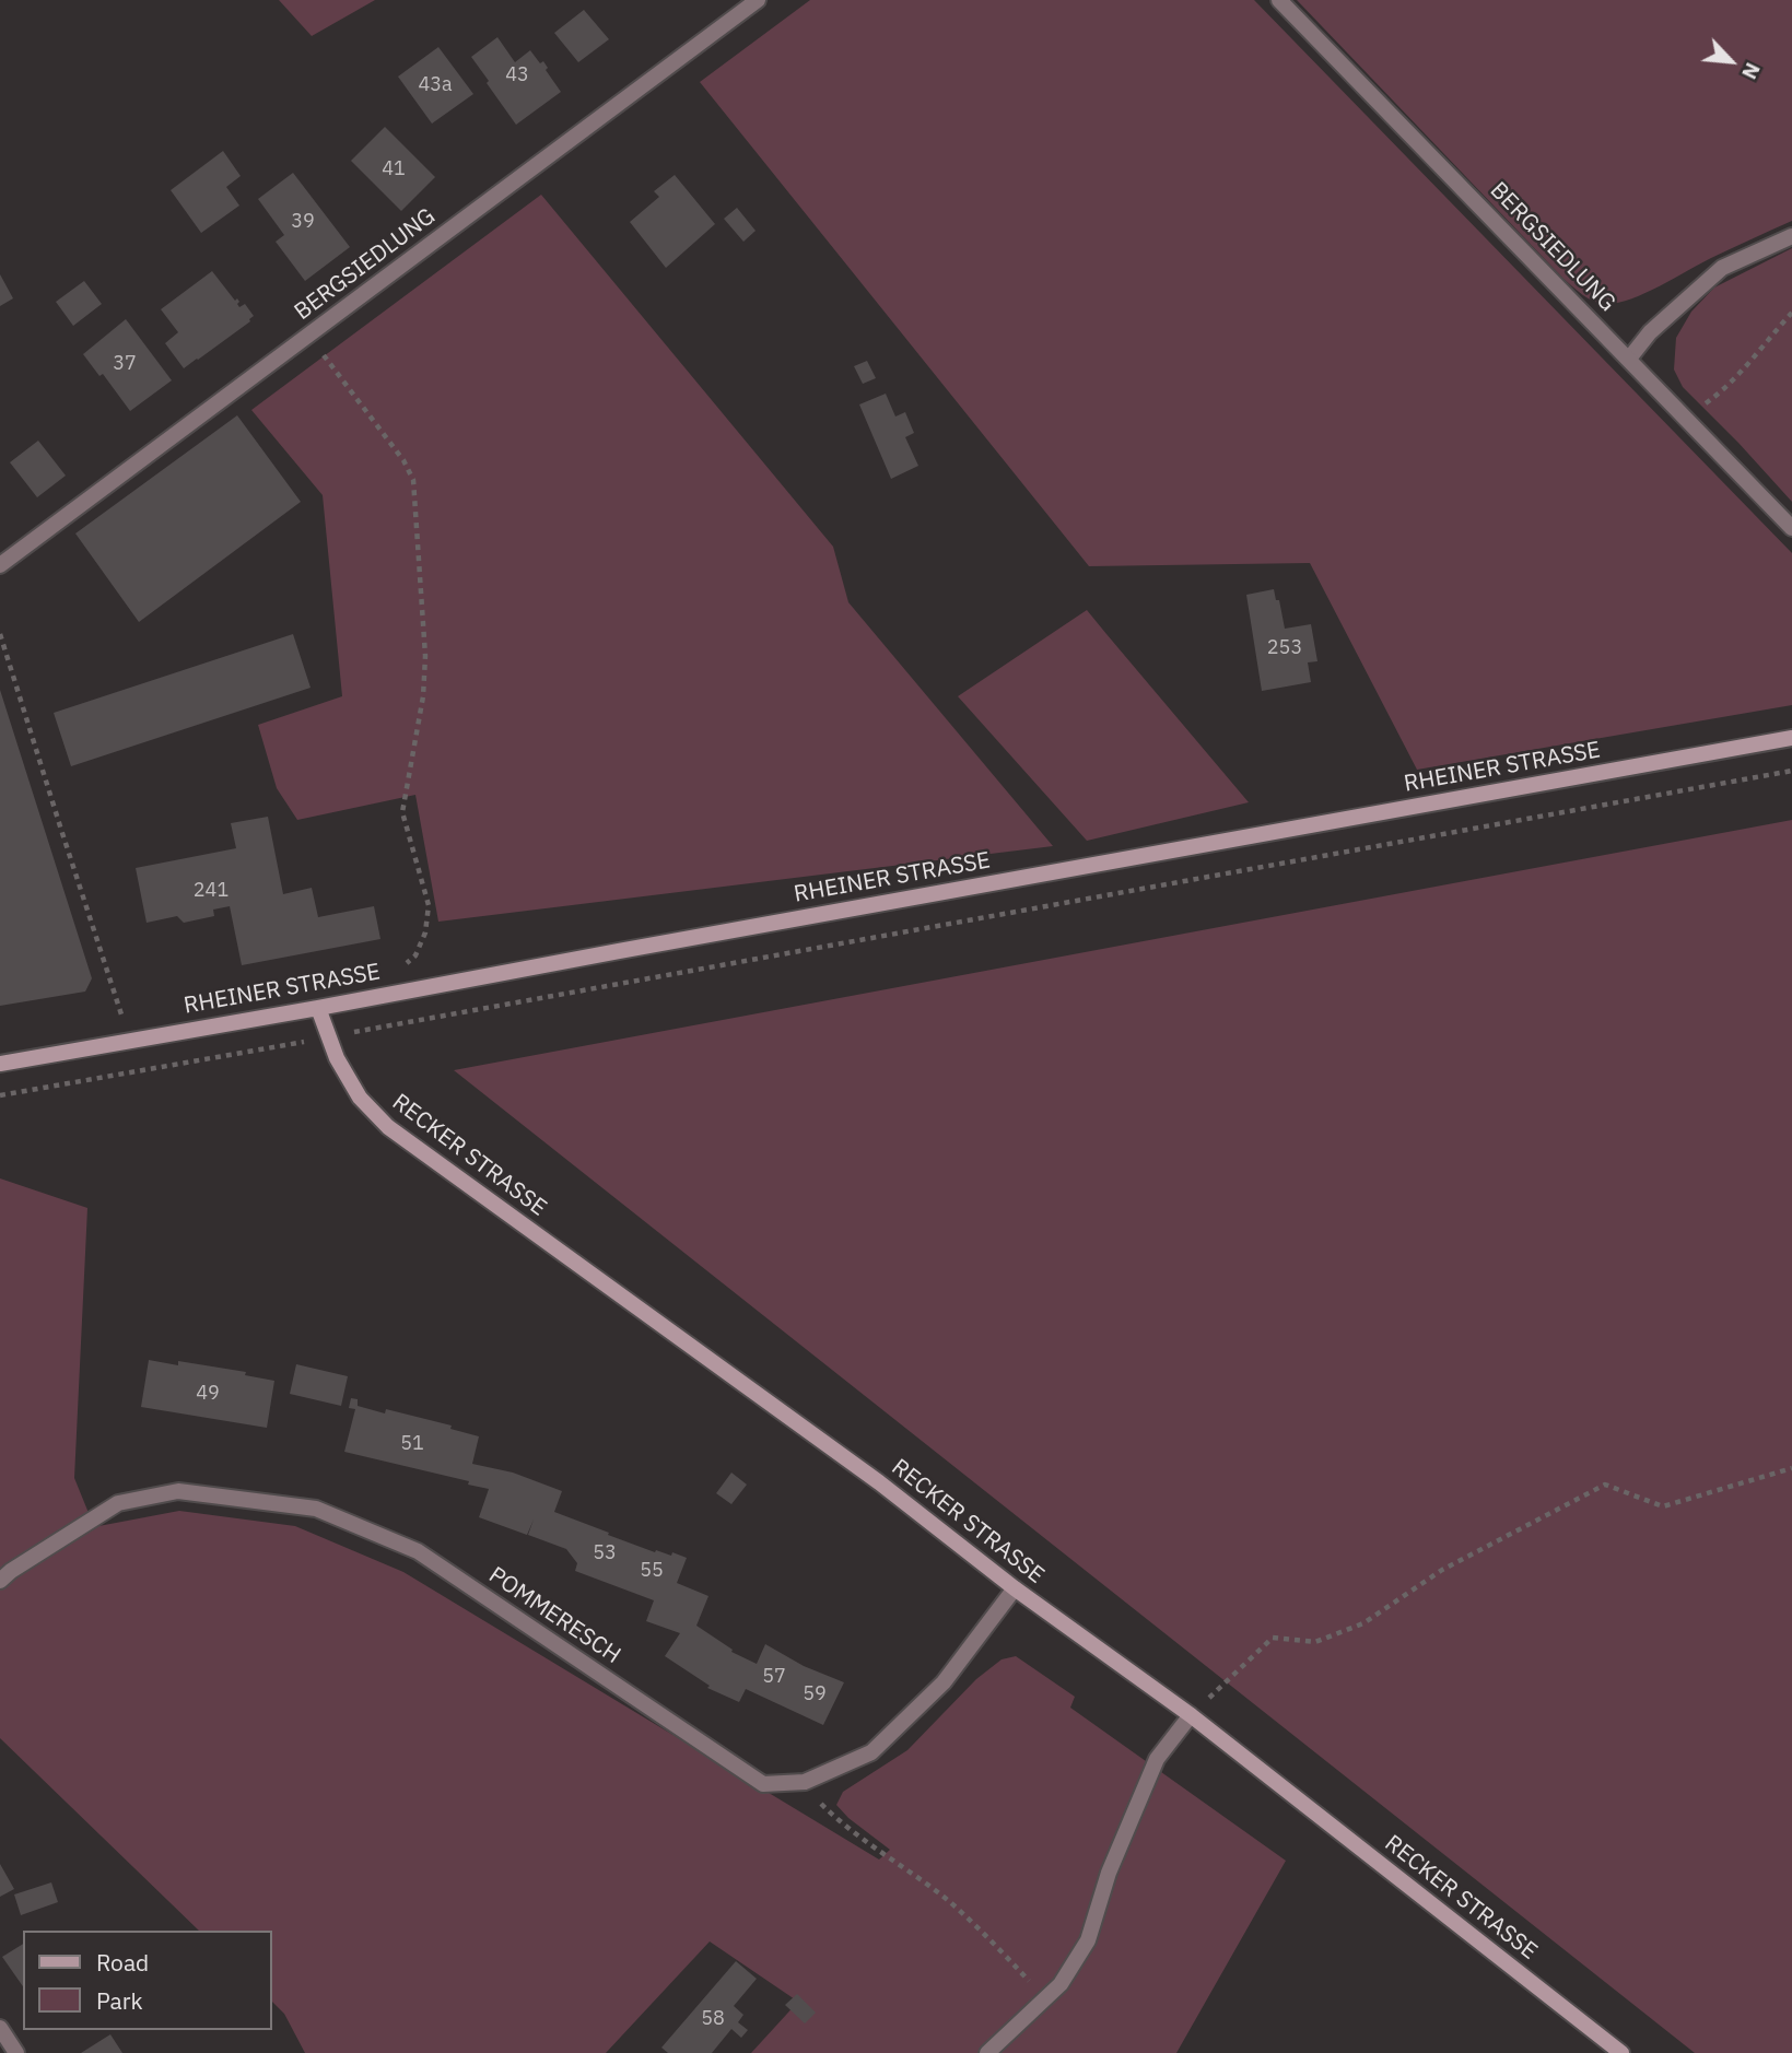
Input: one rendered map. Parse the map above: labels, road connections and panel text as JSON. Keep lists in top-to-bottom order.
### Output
{
  "streets": {
    "main road": ["RHEINER STRASSE", "RECKER STRASSE"],
    "street": ["BERGSIEDLUNG", "POMMERESCH"]
  },
  "crossings": [
    ["RHEINER STRASSE", "RECKER STRASSE"],
    ["RECKER STRASSE", "POMMERESCH"]
  ],
  "house_numbers": [
    "43",
    "43a",
    "41",
    "39",
    "37",
    "253",
    "241",
    "49",
    "51",
    "53",
    "55",
    "57",
    "59",
    "58"
  ],
  "legend": ["Road", "Park"],
  "north": "bottom right"
}
